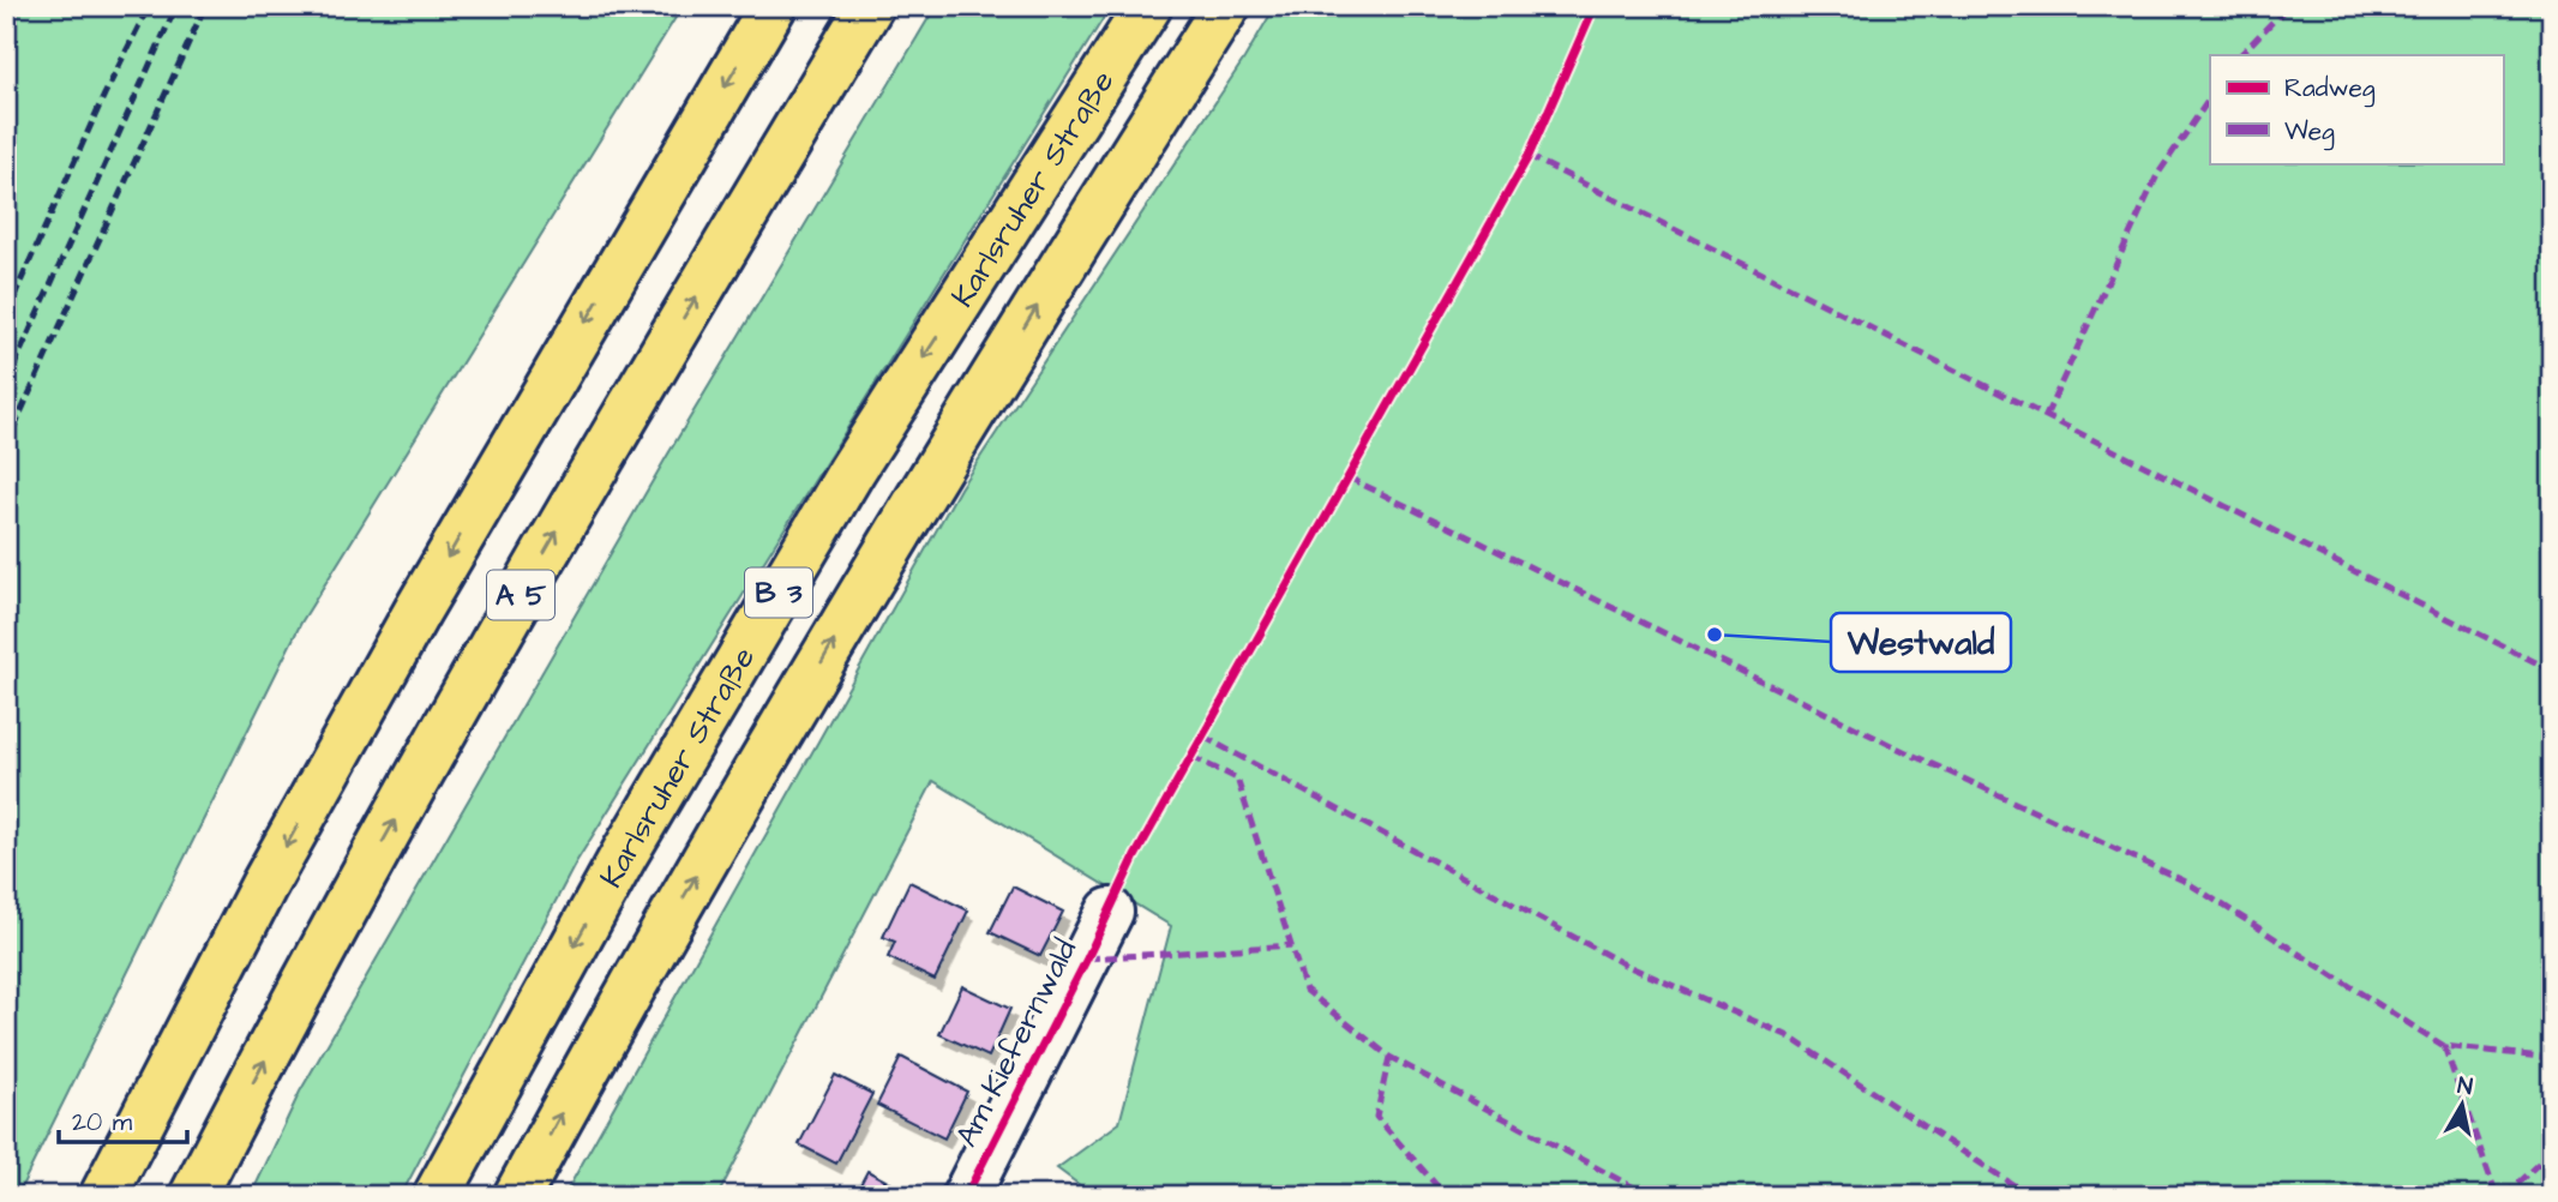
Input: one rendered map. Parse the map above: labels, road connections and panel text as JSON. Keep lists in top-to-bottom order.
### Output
{
  "streets": {
    "main road": ["Karlsruher Straße", "B 3", "A 5"],
    "street": ["Am Kiefernwald"]
  },
  "places": ["Westwald"],
  "legend": ["Radweg", "Weg"],
  "scale_bar": "20 m",
  "north": "top"
}
